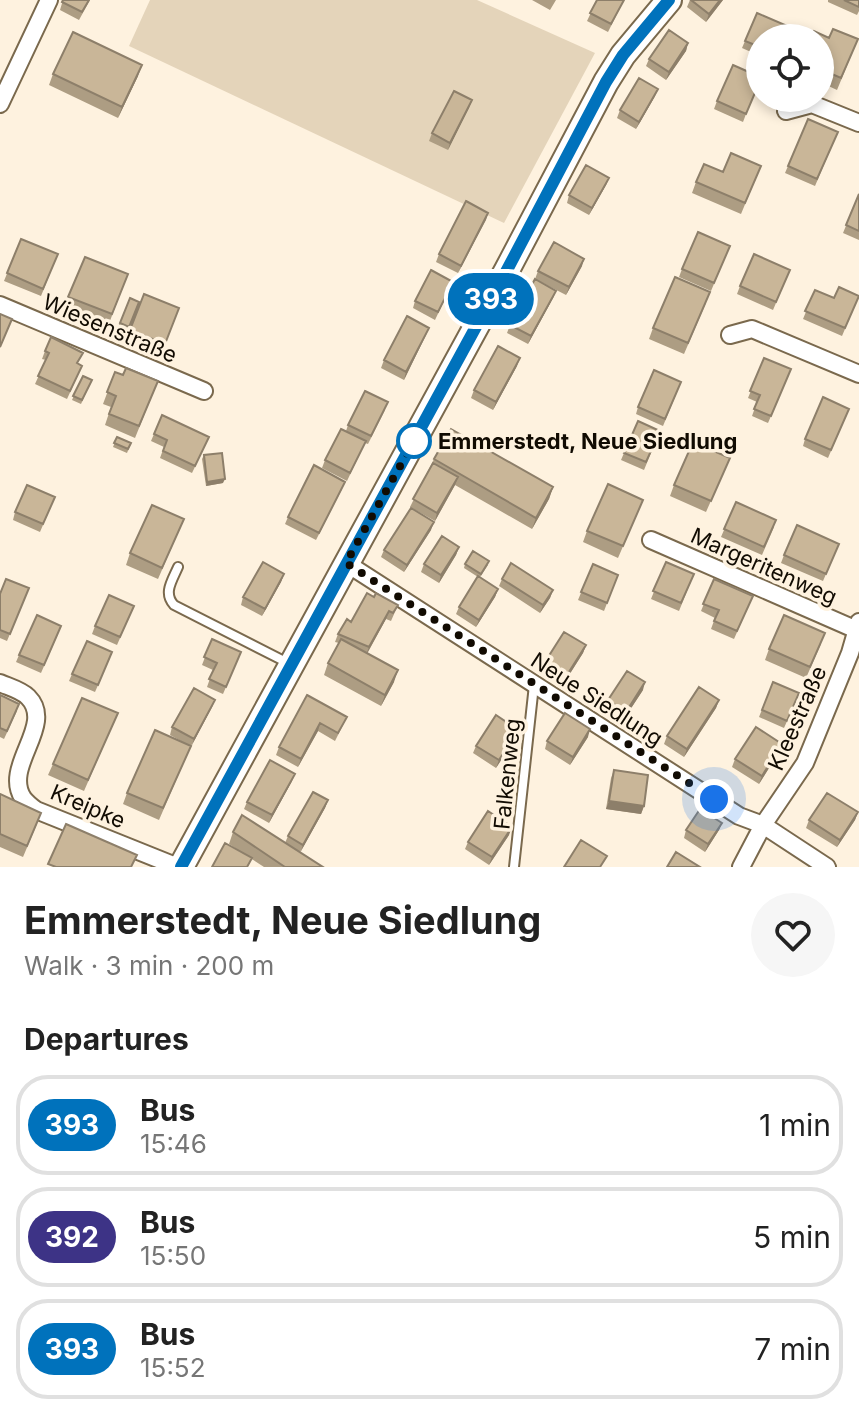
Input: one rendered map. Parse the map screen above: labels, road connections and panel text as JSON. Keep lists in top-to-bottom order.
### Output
{
  "streets": {
    "street": [
      "Wiesenstraße",
      "Margeritenweg",
      "Neue Siedlung",
      "Kleestraße",
      "Kreipke"
    ],
    "lane": ["Falkenweg"]
  },
  "crossings": [
    ["Margeritenweg", "Kleestraße"],
    ["Neue Siedlung", "Kleestraße"],
    ["Neue Siedlung", "Falkenweg"]
  ],
  "places": ["Emmerstedt, Neue Siedlung"],
  "lines": ["bus line 393"],
  "page": {
    "on_map": "393",
    "heading": [
      ["Emmerstedt, Neue Siedlung", "Walk · 3 min · 200 m"],
      "Departures"
    ],
    "list": [
      {
        "mark": "393",
        "name": "Bus",
        "note": "15:46",
        "value": "1 min"
      },
      {
        "mark": "392",
        "name": "Bus",
        "note": "15:50",
        "value": "5 min"
      },
      {
        "mark": "393",
        "name": "Bus",
        "note": "15:52",
        "value": "7 min"
      }
    ]
  }
}
